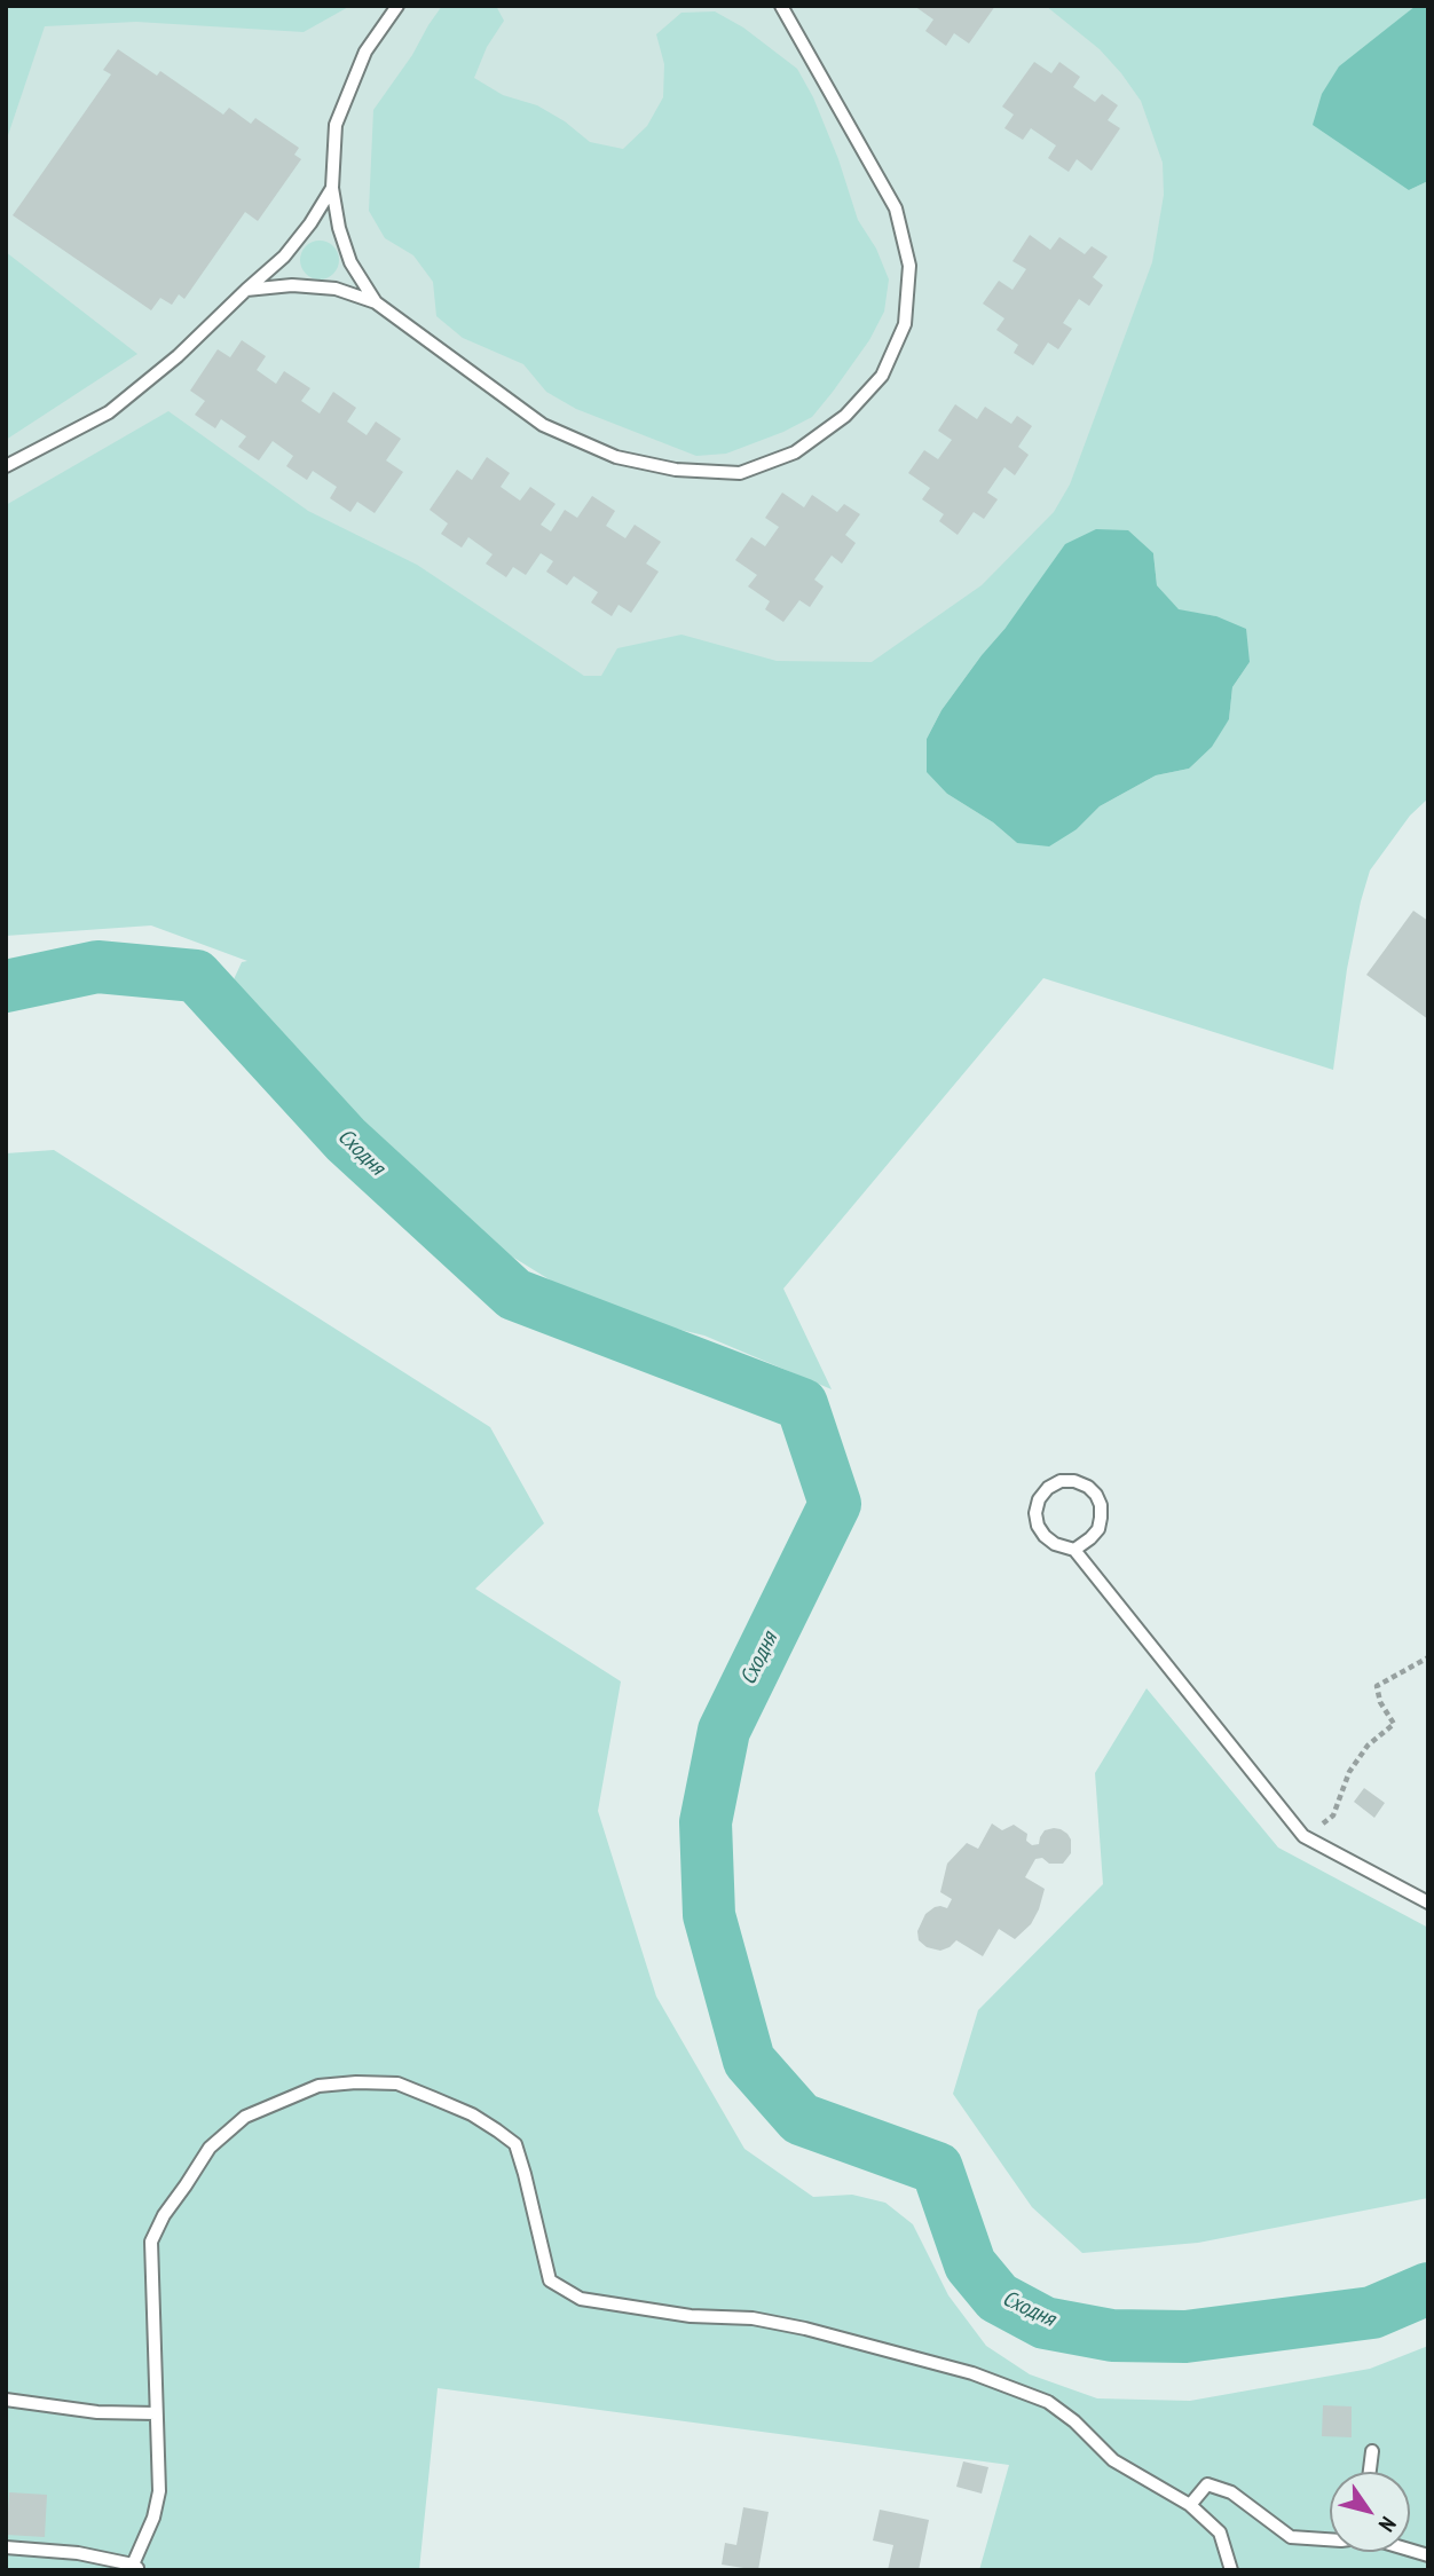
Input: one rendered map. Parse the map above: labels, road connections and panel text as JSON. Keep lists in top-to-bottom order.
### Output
{
  "water": ["Сходня"],
  "north": "bottom right"
}
